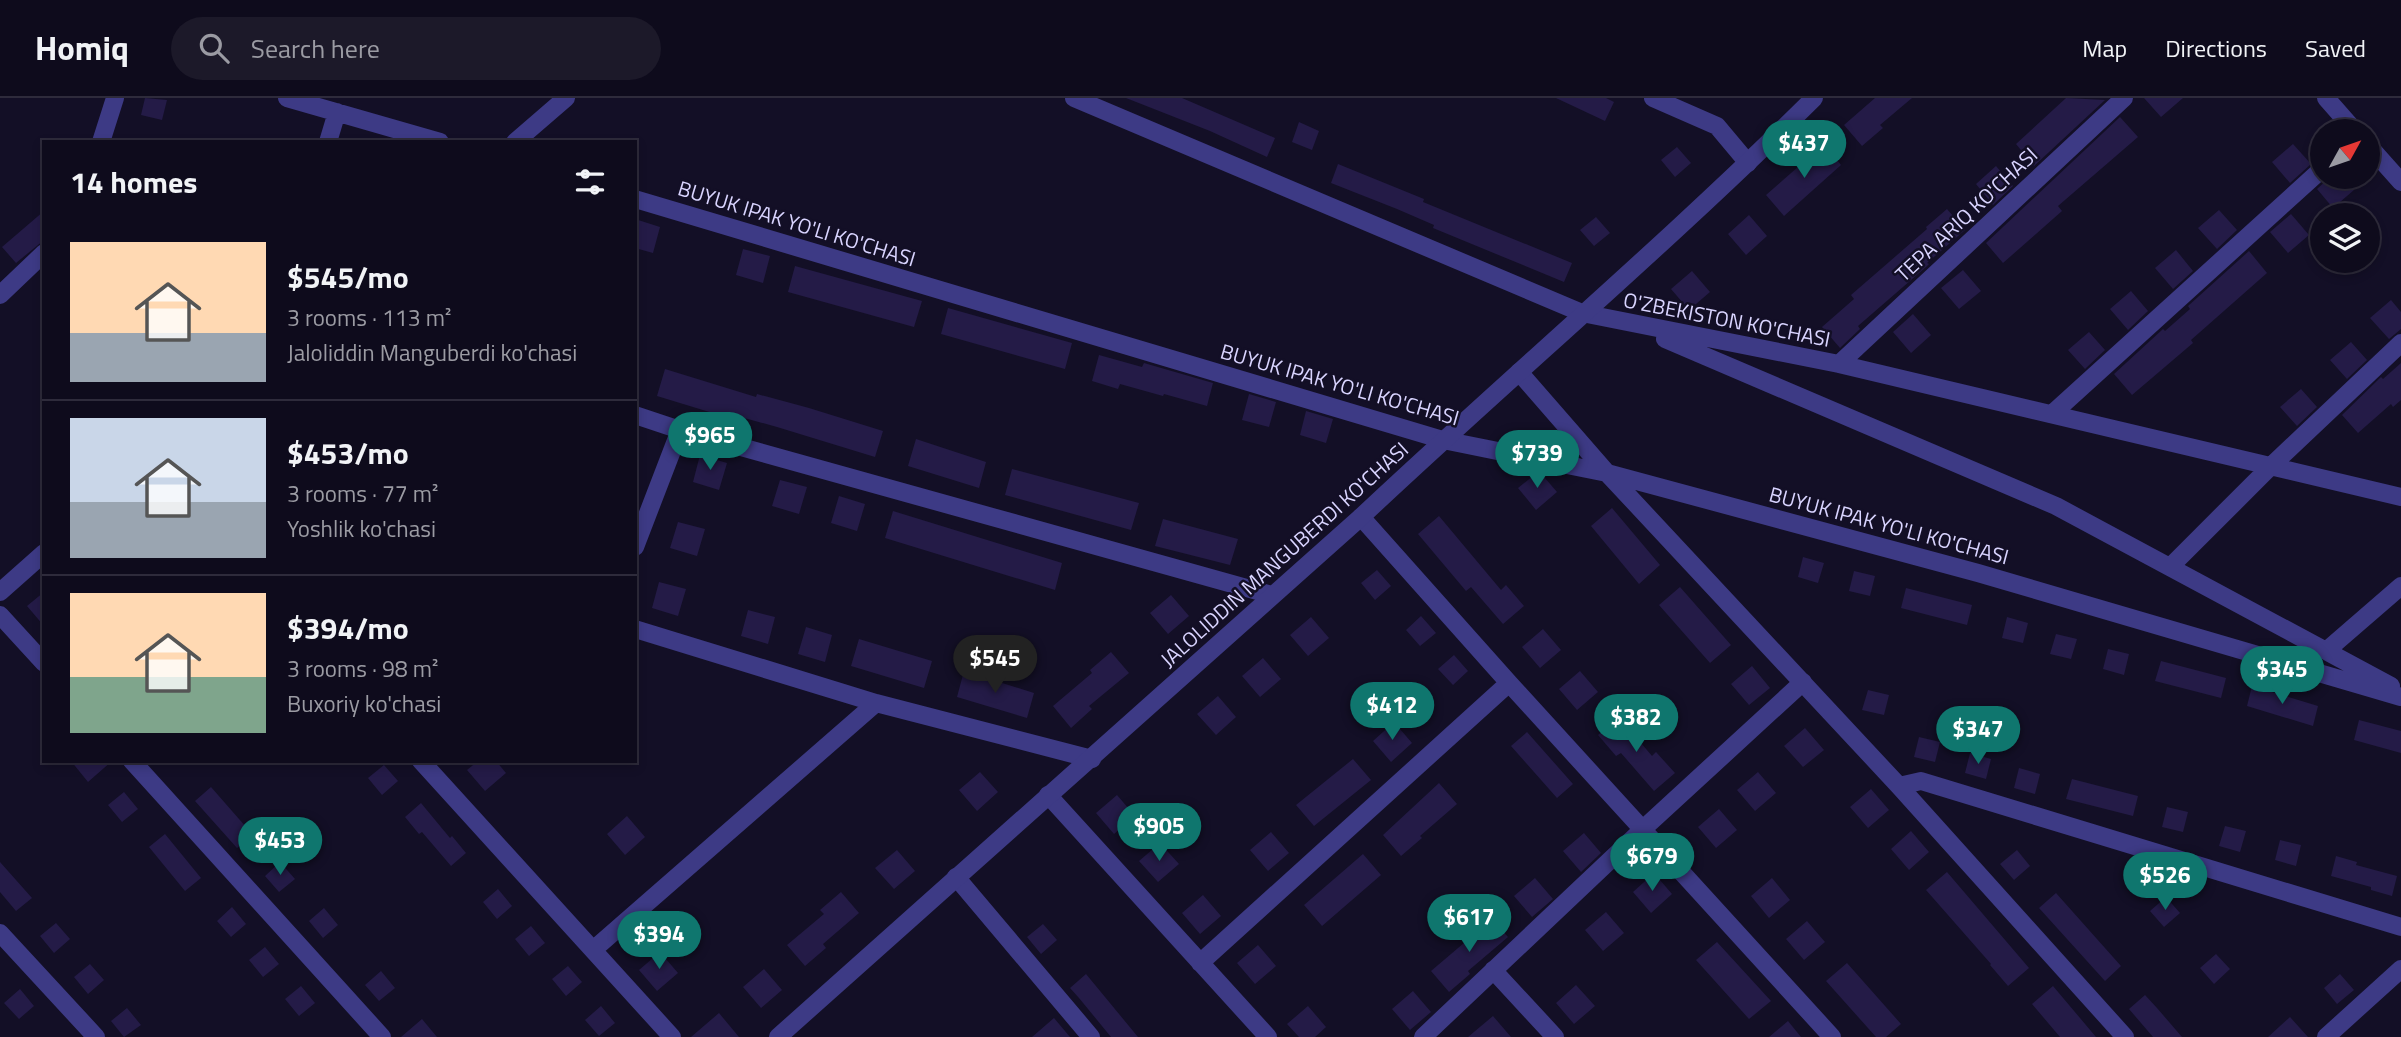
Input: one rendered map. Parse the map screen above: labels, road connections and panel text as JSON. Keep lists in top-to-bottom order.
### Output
{
  "streets": {
    "street": [
      "TEPA ARIQ KO'CHASI",
      "BUYUK IPAK YO'LI KO'CHASI",
      "O'ZBEKISTON KO'CHASI",
      "JALOLIDDIN MANGUBERDI KO'CHASI"
    ]
  },
  "crossings": [
    ["TEPA ARIQ KO'CHASI", "O'ZBEKISTON KO'CHASI"],
    ["BUYUK IPAK YO'LI KO'CHASI", "JALOLIDDIN MANGUBERDI KO'CHASI"],
    ["O'ZBEKISTON KO'CHASI", "JALOLIDDIN MANGUBERDI KO'CHASI"]
  ],
  "north": "top right",
  "page": {
    "header": "Homiq",
    "search": "Search here",
    "nav": ["Map", "Directions", "Saved"],
    "price": [
      "$437",
      "$965",
      "$739",
      "$545",
      "$345",
      "$412",
      "$382",
      "$347",
      "$905",
      "$453",
      "$679",
      "$526",
      "$617",
      "$394"
    ],
    "heading": "14 homes",
    "list": [
      {
        "name": "$545/mo",
        "note": "3 rooms · 113 m² · Jaloliddin Manguberdi ko'chasi"
      },
      {
        "name": "$453/mo",
        "note": "3 rooms · 77 m² · Yoshlik ko'chasi"
      },
      {
        "name": "$394/mo",
        "note": "3 rooms · 98 m² · Buxoriy ko'chasi"
      }
    ]
  }
}
